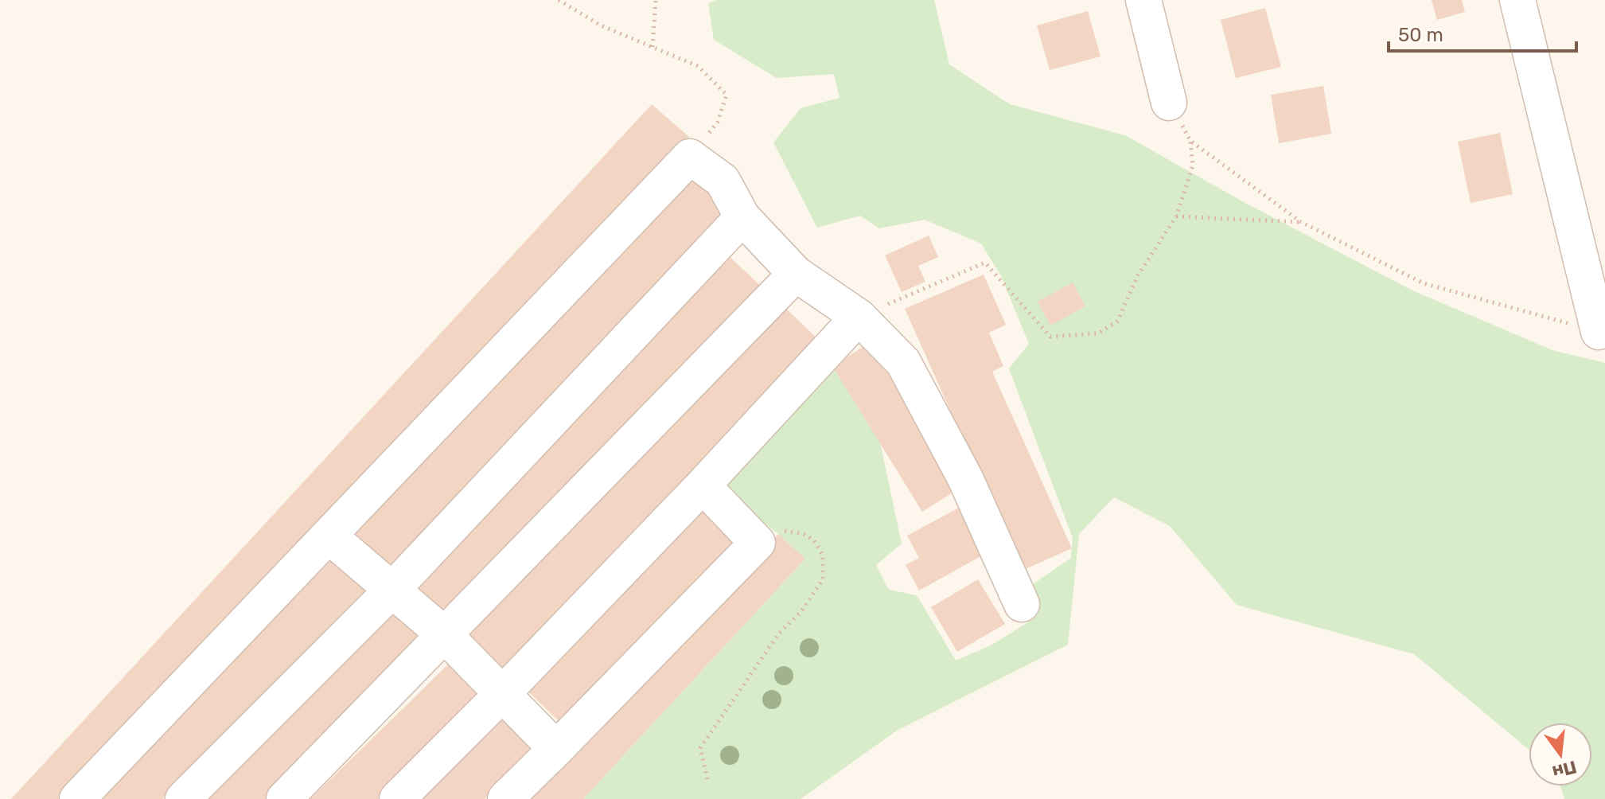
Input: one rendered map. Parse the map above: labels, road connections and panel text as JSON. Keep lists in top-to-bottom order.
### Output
{
  "scale_bar": "50 m",
  "north": "bottom"
}
